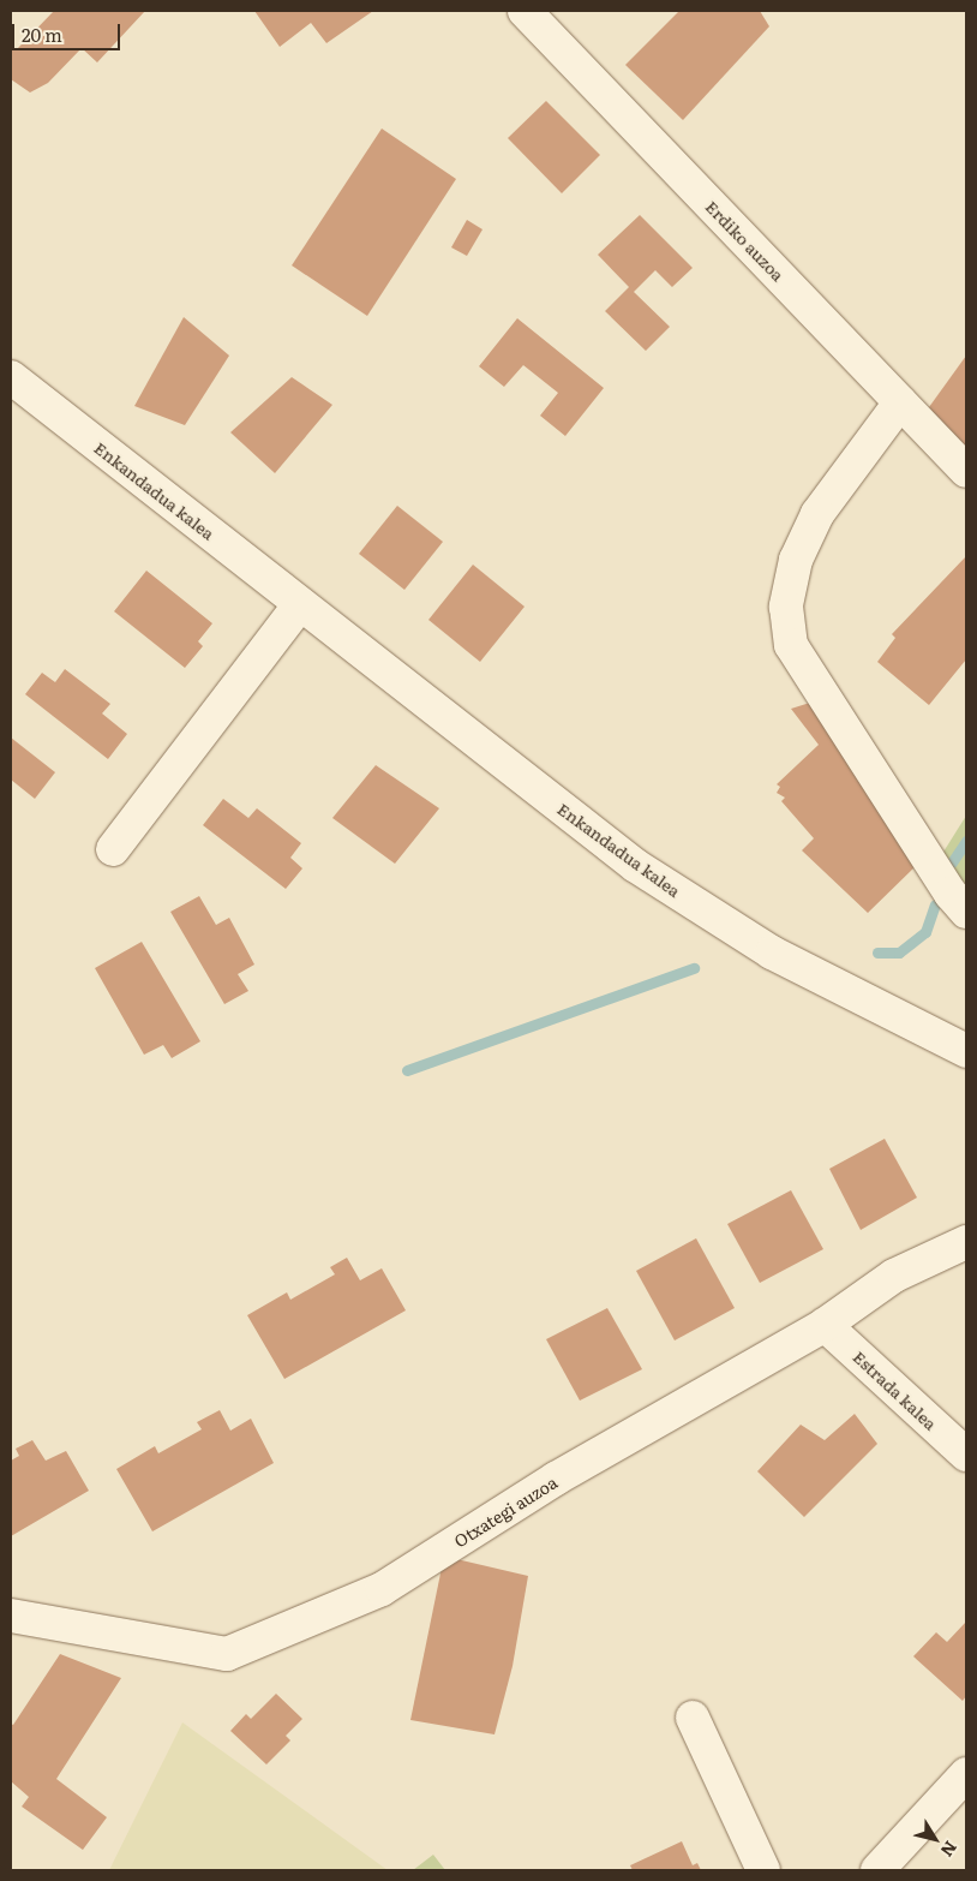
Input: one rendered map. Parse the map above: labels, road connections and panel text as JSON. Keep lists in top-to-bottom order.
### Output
{
  "streets": {
    "street": [
      "Erdiko auzoa",
      "Enkandadua kalea",
      "Estrada kalea",
      "Otxategi auzoa"
    ]
  },
  "crossings": [
    ["Estrada kalea", "Otxategi auzoa"]
  ],
  "scale_bar": "20 m",
  "north": "bottom right"
}
